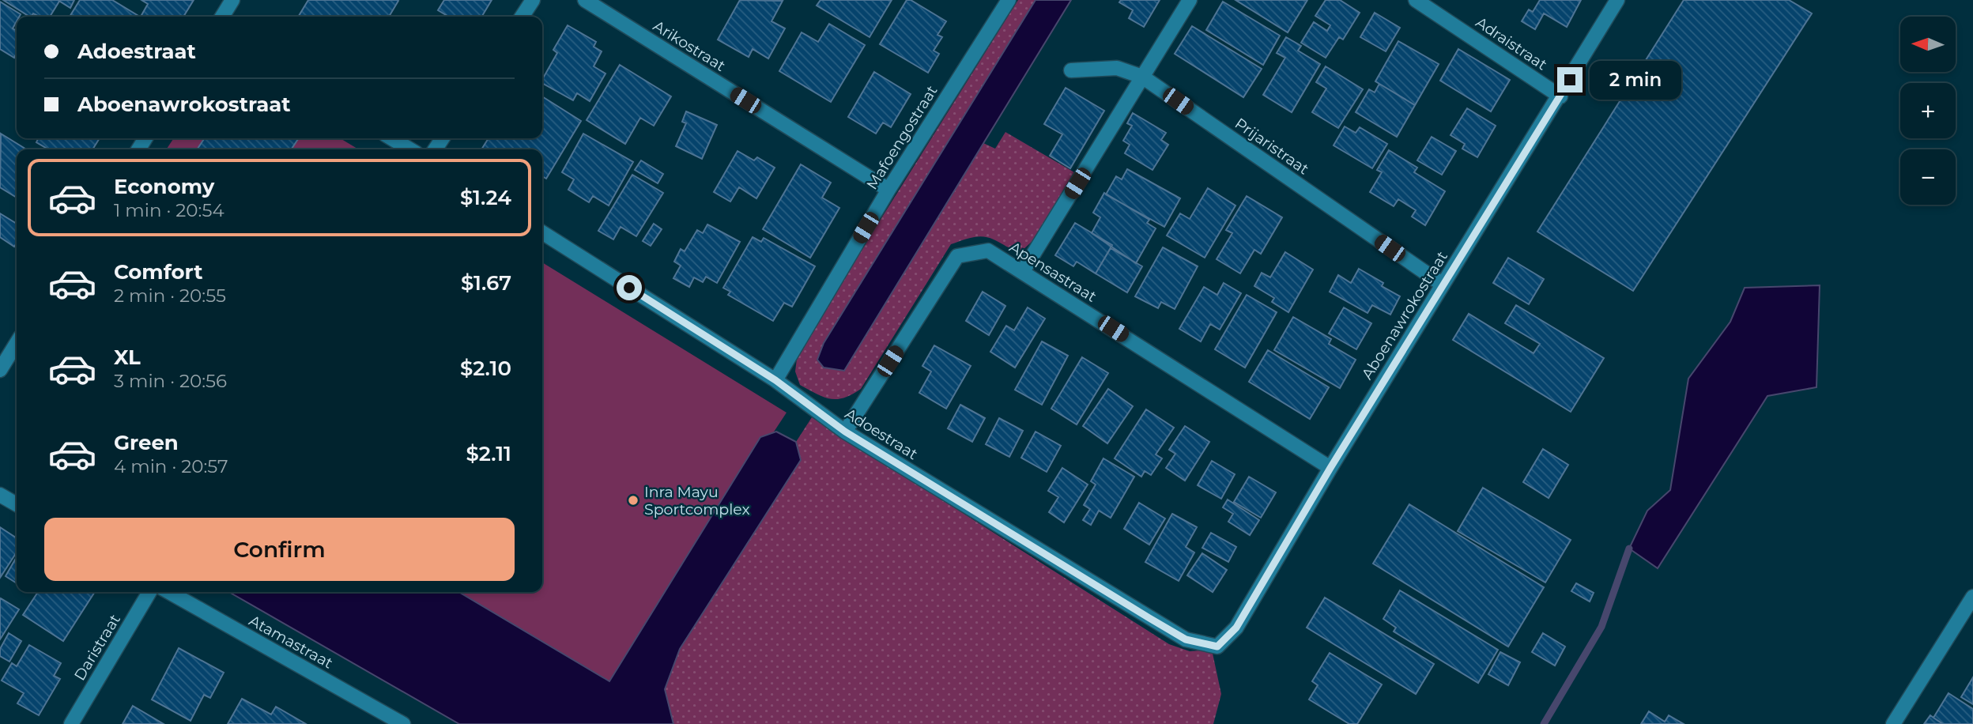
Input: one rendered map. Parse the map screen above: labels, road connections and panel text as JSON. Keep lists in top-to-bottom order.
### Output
{
  "streets": {
    "street": [
      "Adraistraat",
      "Arikostraat",
      "Mafoengostraat",
      "Prijaristraat",
      "Apensastraat",
      "Aboenawrokostraat",
      "Adoestraat",
      "Atamastraat",
      "Daristraat"
    ]
  },
  "crossings": [
    ["Adraistraat", "Aboenawrokostraat"],
    ["Arikostraat", "Mafoengostraat"],
    ["Mafoengostraat", "Adoestraat"],
    ["Prijaristraat", "Aboenawrokostraat"],
    ["Apensastraat", "Aboenawrokostraat"],
    ["Apensastraat", "Adoestraat"],
    ["Aboenawrokostraat", "Adoestraat"]
  ],
  "places": ["Inra Mayu Sportcomplex"],
  "north": "left",
  "page": {
    "map_buttons": ["+", "−"],
    "banner": ["Adoestraat", "Aboenawrokostraat"],
    "bubble": "2 min",
    "list": [
      {
        "name": "Economy",
        "note": "1 min · 20:54",
        "value": "$1.24"
      },
      {
        "name": "Comfort",
        "note": "2 min · 20:55",
        "value": "$1.67"
      },
      {
        "name": "XL",
        "note": "3 min · 20:56",
        "value": "$2.10"
      },
      {
        "name": "Green",
        "note": "4 min · 20:57",
        "value": "$2.11"
      }
    ],
    "buttons": "Confirm"
  }
}
